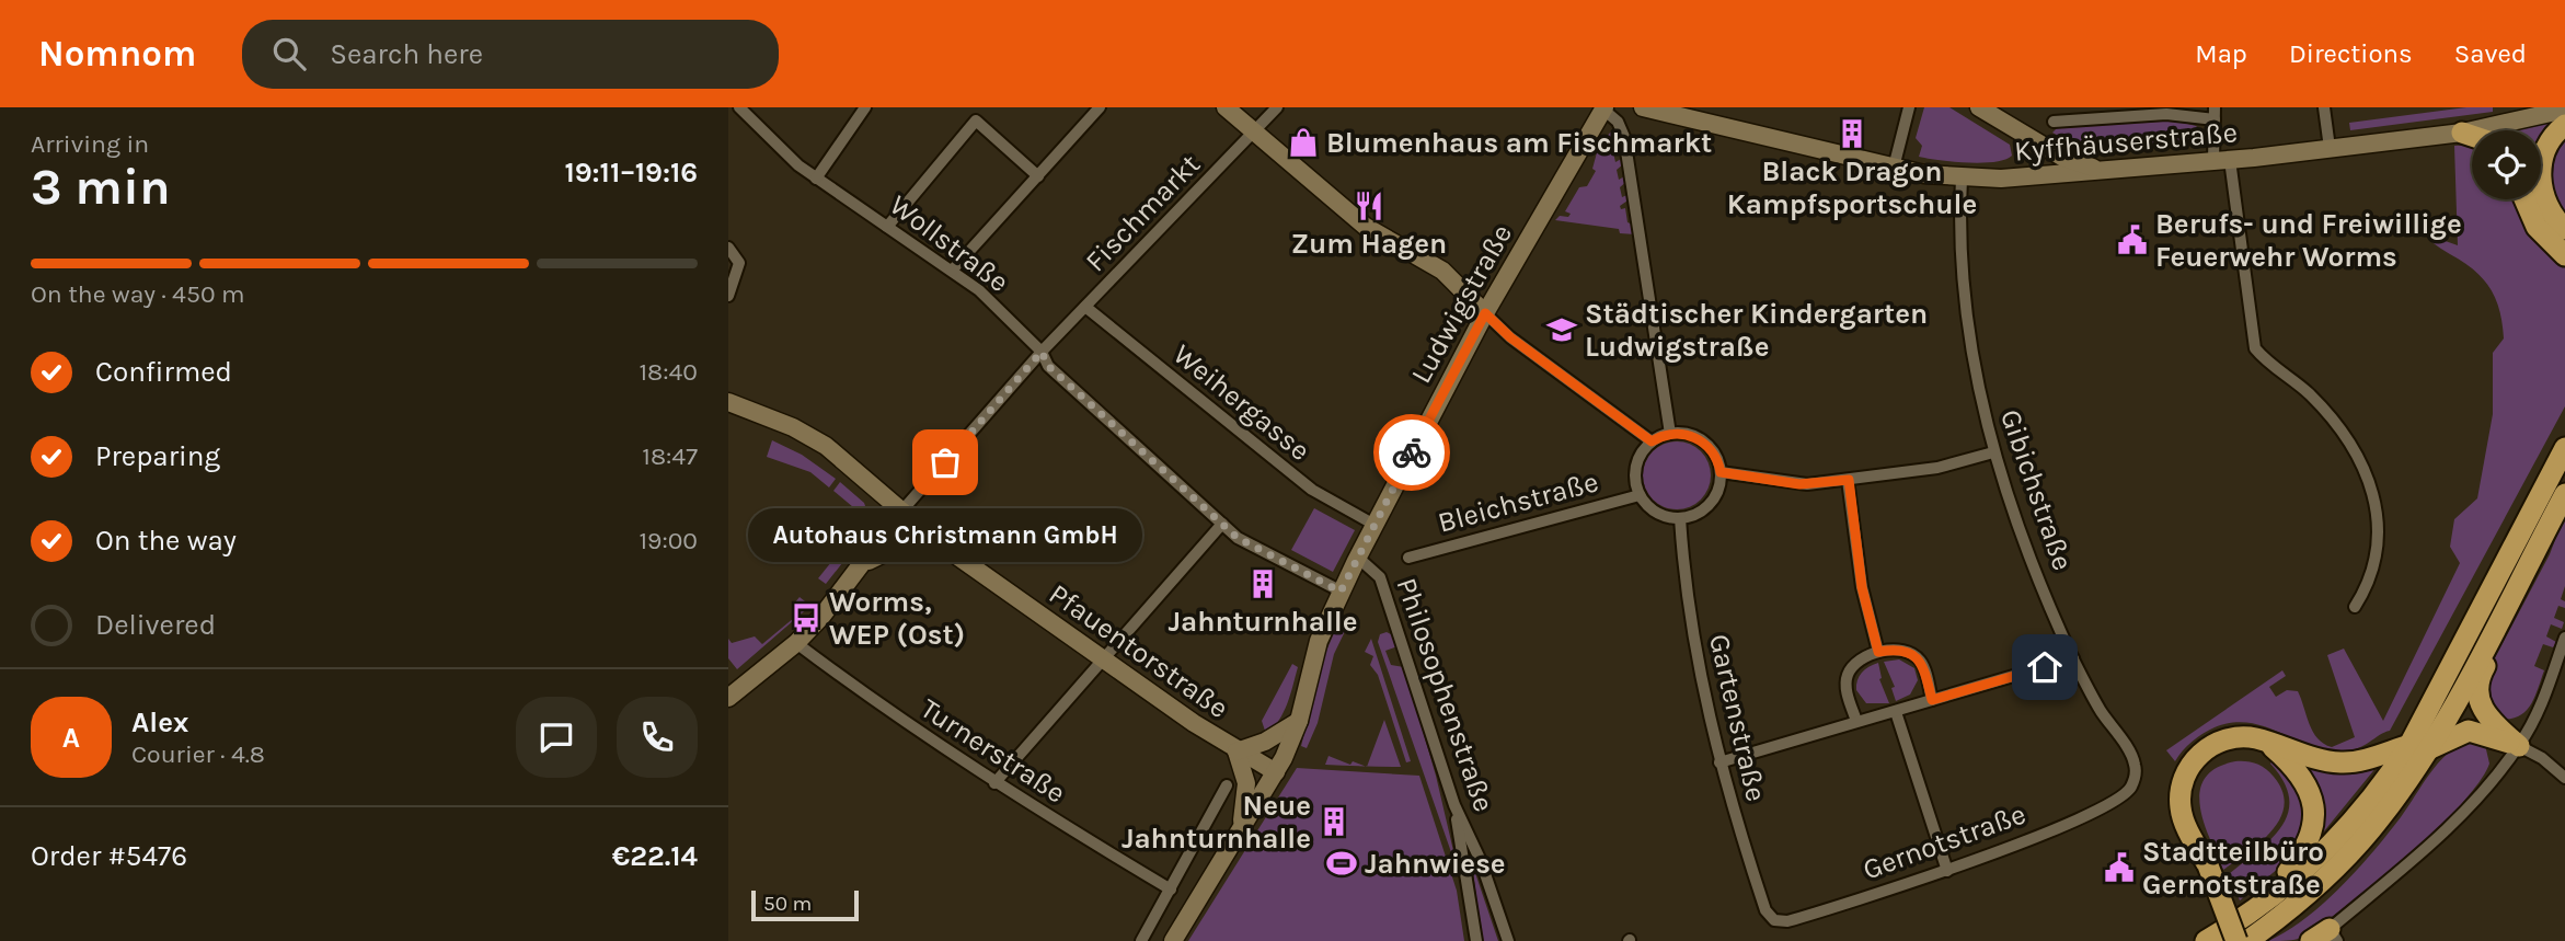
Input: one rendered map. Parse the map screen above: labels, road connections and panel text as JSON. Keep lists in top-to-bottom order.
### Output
{
  "streets": {
    "main road": ["Kyffhäuserstraße", "Ludwigstraße", "Pfauentorstraße"],
    "street": [
      "Fischmarkt",
      "Wollstraße",
      "Weihergasse",
      "Gibichstraße",
      "Bleichstraße",
      "Philosophenstraße",
      "Gartenstraße",
      "Turnerstraße",
      "Gernotstraße"
    ]
  },
  "crossings": [
    ["Kyffhäuserstraße", "Gibichstraße"],
    ["Fischmarkt", "Wollstraße"],
    ["Fischmarkt", "Weihergasse"],
    ["Fischmarkt", "Pfauentorstraße"],
    ["Wollstraße", "Ludwigstraße"],
    ["Ludwigstraße", "Weihergasse"],
    ["Ludwigstraße", "Pfauentorstraße"],
    ["Ludwigstraße", "Philosophenstraße"],
    ["Gibichstraße", "Gernotstraße"],
    ["Bleichstraße", "Gartenstraße"],
    ["Gartenstraße", "Gernotstraße"]
  ],
  "places": {
    "building": ["Black Dragon Kampfsportschule", "Jahnturnhalle", "Neue Jahnturnhalle"],
    "shop": ["Blumenhaus am Fischmarkt"],
    "restaurant": ["Zum Hagen"],
    "public building": ["Berufs- und Freiwillige Feuerwehr Worms", "Stadtteilbüro Gernotstraße"],
    "school or university": ["Städtischer Kindergarten Ludwigstraße"],
    "other": ["Autohaus Christmann GmbH"],
    "bus stop": ["Worms, WEP (Ost)"],
    "sports": ["Jahnwiese"]
  },
  "scale_bar": "50 m",
  "page": {
    "header": "Nomnom",
    "search": "Search here",
    "nav": ["Map", "Directions", "Saved"],
    "heading": ["3 min", "Arriving in", "19:11–19:16"],
    "panel": [
      "Alex",
      "Courier · 4.8",
      "Order #5476",
      "€22.14"
    ],
    "bar": "On the way · 450 m",
    "list": [
      ["Confirmed", "18:40"],
      ["Preparing", "18:47"],
      ["On the way", "19:00"],
      "Delivered"
    ],
    "bubble": "Autohaus Christmann GmbH",
    "round": "A",
    "scale": "50 m"
  }
}
